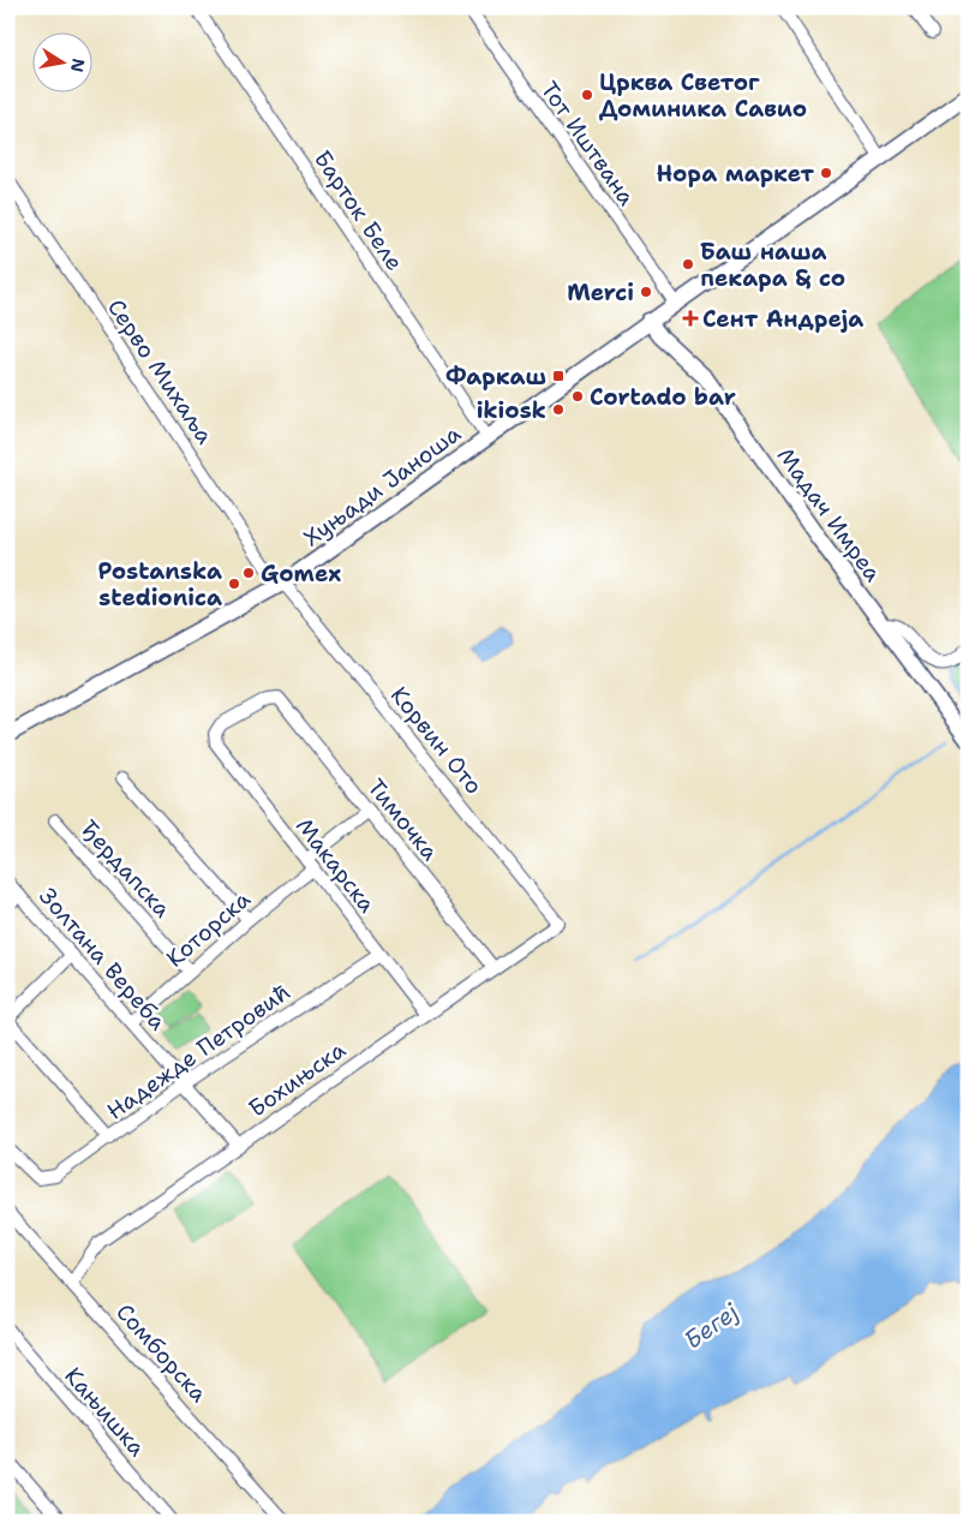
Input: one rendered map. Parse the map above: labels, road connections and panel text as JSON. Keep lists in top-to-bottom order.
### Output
{
  "streets": {
    "street": [
      "Тот Иштвана",
      "Барток Беле",
      "Серво Михаља",
      "Хуњади Јаноша",
      "Мадач Имреа",
      "Корвин Ото",
      "Тимочка",
      "Макарска",
      "Ђердапска",
      "Которска",
      "Золтана Вереба",
      "Надежде Петровић",
      "Бохињска",
      "Сомборска",
      "Кањишка"
    ]
  },
  "crossings": [
    ["Тот Иштвана", "Хуњади Јаноша"],
    ["Барток Беле", "Хуњади Јаноша"],
    ["Серво Михаља", "Хуњади Јаноша"],
    ["Серво Михаља", "Корвин Ото"],
    ["Хуњади Јаноша", "Мадач Имреа"],
    ["Хуњади Јаноша", "Корвин Ото"],
    ["Корвин Ото", "Бохињска"],
    ["Тимочка", "Макарска"],
    ["Тимочка", "Которска"],
    ["Тимочка", "Бохињска"],
    ["Макарска", "Которска"],
    ["Макарска", "Надежде Петровић"],
    ["Макарска", "Бохињска"],
    ["Ђердапска", "Которска"],
    ["Которска", "Золтана Вереба"],
    ["Золтана Вереба", "Надежде Петровић"],
    ["Золтана Вереба", "Бохињска"],
    ["Бохињска", "Сомборска"]
  ],
  "water": ["Бегеј"],
  "places": {
    "other": [
      "Црква Светог Доминика Савио",
      "Нора маркет",
      "Баш наша пекара & co",
      "Merci",
      "Cortado bar",
      "ikiosk",
      "Gomex",
      "Postanska stedionica"
    ],
    "health": ["Сент Андреја"],
    "transit": ["Фаркаш"]
  },
  "north": "right"
}
